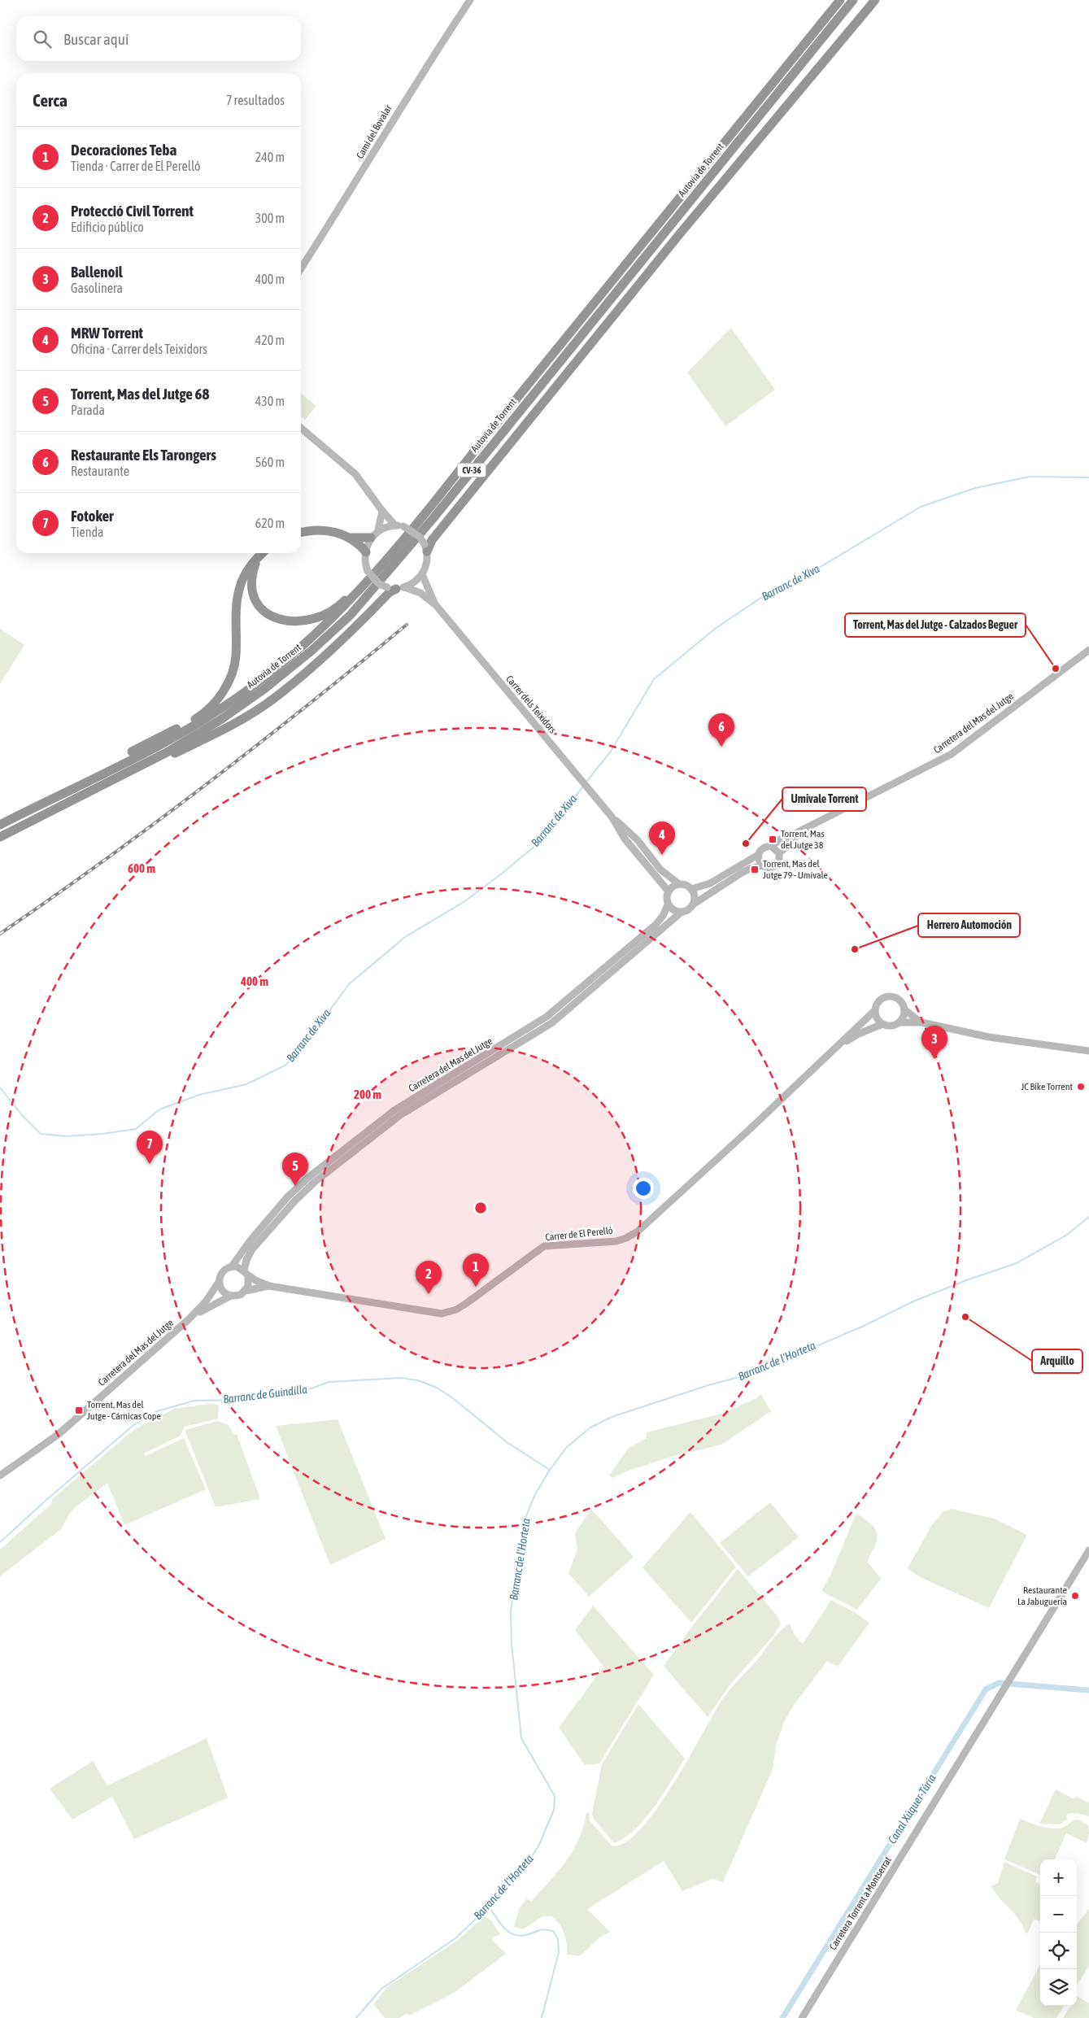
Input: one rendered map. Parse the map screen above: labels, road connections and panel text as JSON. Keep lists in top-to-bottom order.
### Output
{
  "streets": {
    "highway": ["Autovia de Torrent", "CV-36"],
    "street": [
      "Camí del Bovalar",
      "Carrer dels Teixidors",
      "Carretera del Mas del Jutge",
      "Carrer de El Perelló",
      "Carretera Torrent a Montserrat"
    ]
  },
  "crossings": [
    ["Carrer dels Teixidors", "Carretera del Mas del Jutge"]
  ],
  "water": [
    "Barranc de Xiva",
    "Barranc de l'Horteta",
    "Barranc de Guindilla",
    "Canal Xúquer-Túria"
  ],
  "places": {
    "other": [
      "Torrent, Mas del Jutge - Calzados Beguer",
      "Umivale Torrent",
      "Herrero Automoción",
      "JC Bike Torrent",
      "Arquillo",
      "Restaurante La Jabugueria"
    ],
    "transit": ["Torrent, Mas del Jutge 38", "Torrent, Mas del Jutge 79 - Umivale", "Torrent, Mas del Jutge - Cárnicas Cope"]
  },
  "page": {
    "search": "Buscar aquí",
    "heading": ["Cerca", "7 resultados"],
    "list": [
      {
        "mark": "1",
        "name": "Decoraciones Teba",
        "note": "Tienda · Carrer de El Perelló",
        "value": "240 m"
      },
      {
        "mark": "2",
        "name": "Protecció Civil Torrent",
        "note": "Edificio público",
        "value": "300 m"
      },
      {
        "mark": "3",
        "name": "Ballenoil",
        "note": "Gasolinera",
        "value": "400 m"
      },
      {
        "mark": "4",
        "name": "MRW Torrent",
        "note": "Oficina · Carrer dels Teixidors",
        "value": "420 m"
      },
      {
        "mark": "5",
        "name": "Torrent, Mas del Jutge 68",
        "note": "Parada",
        "value": "430 m"
      },
      {
        "mark": "6",
        "name": "Restaurante Els Tarongers",
        "note": "Restaurante",
        "value": "560 m"
      },
      {
        "mark": "7",
        "name": "Fotoker",
        "note": "Tienda",
        "value": "620 m"
      }
    ],
    "pins": [
      "6",
      "4",
      "3",
      "7",
      "5",
      "1",
      "2"
    ],
    "map_buttons": ["+", "−"]
  },
  "rings": ["600 m", "400 m", "200 m"]
}
